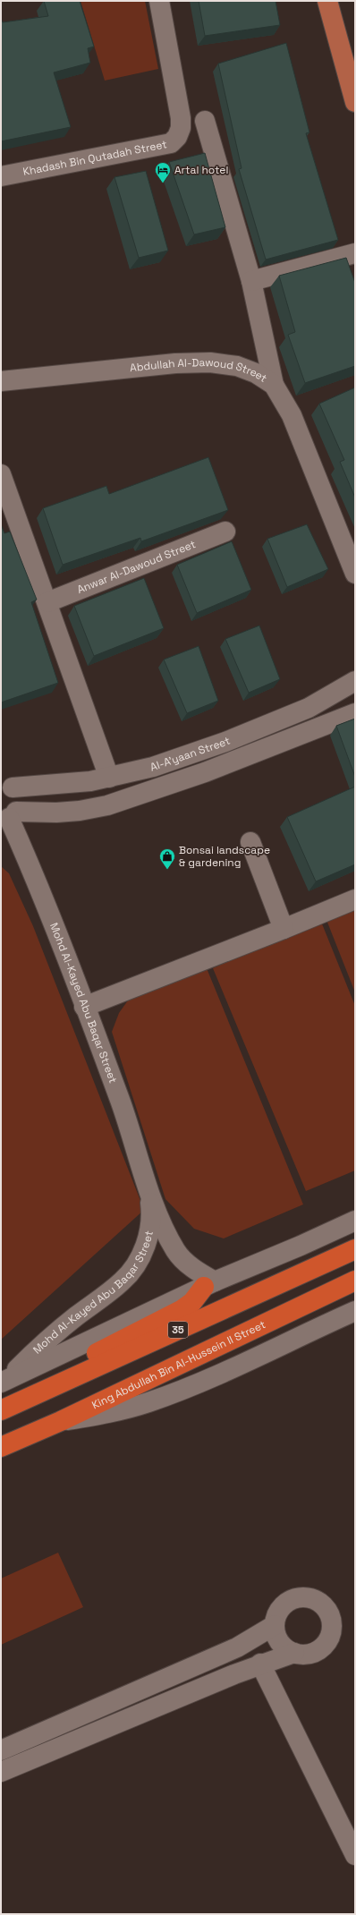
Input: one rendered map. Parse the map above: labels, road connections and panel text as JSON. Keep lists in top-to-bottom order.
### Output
{
  "streets": {
    "highway": ["35", "King Abdullah Bin Al-Hussein II Street"],
    "street": [
      "Khadash Bin Qutadah Street",
      "Abdullah Al-Dawoud Street",
      "Anwar Al-Dawoud Street",
      "Al-A'yaan Street",
      "Mohd Al-Kayed Abu Baqar Street"
    ]
  },
  "crossings": [
    ["Al-A'yaan Street", "Mohd Al-Kayed Abu Baqar Street"]
  ],
  "places": {
    "hotel": ["Artal hotel"],
    "shop": ["Bonsai landscape & gardening"]
  }
}
